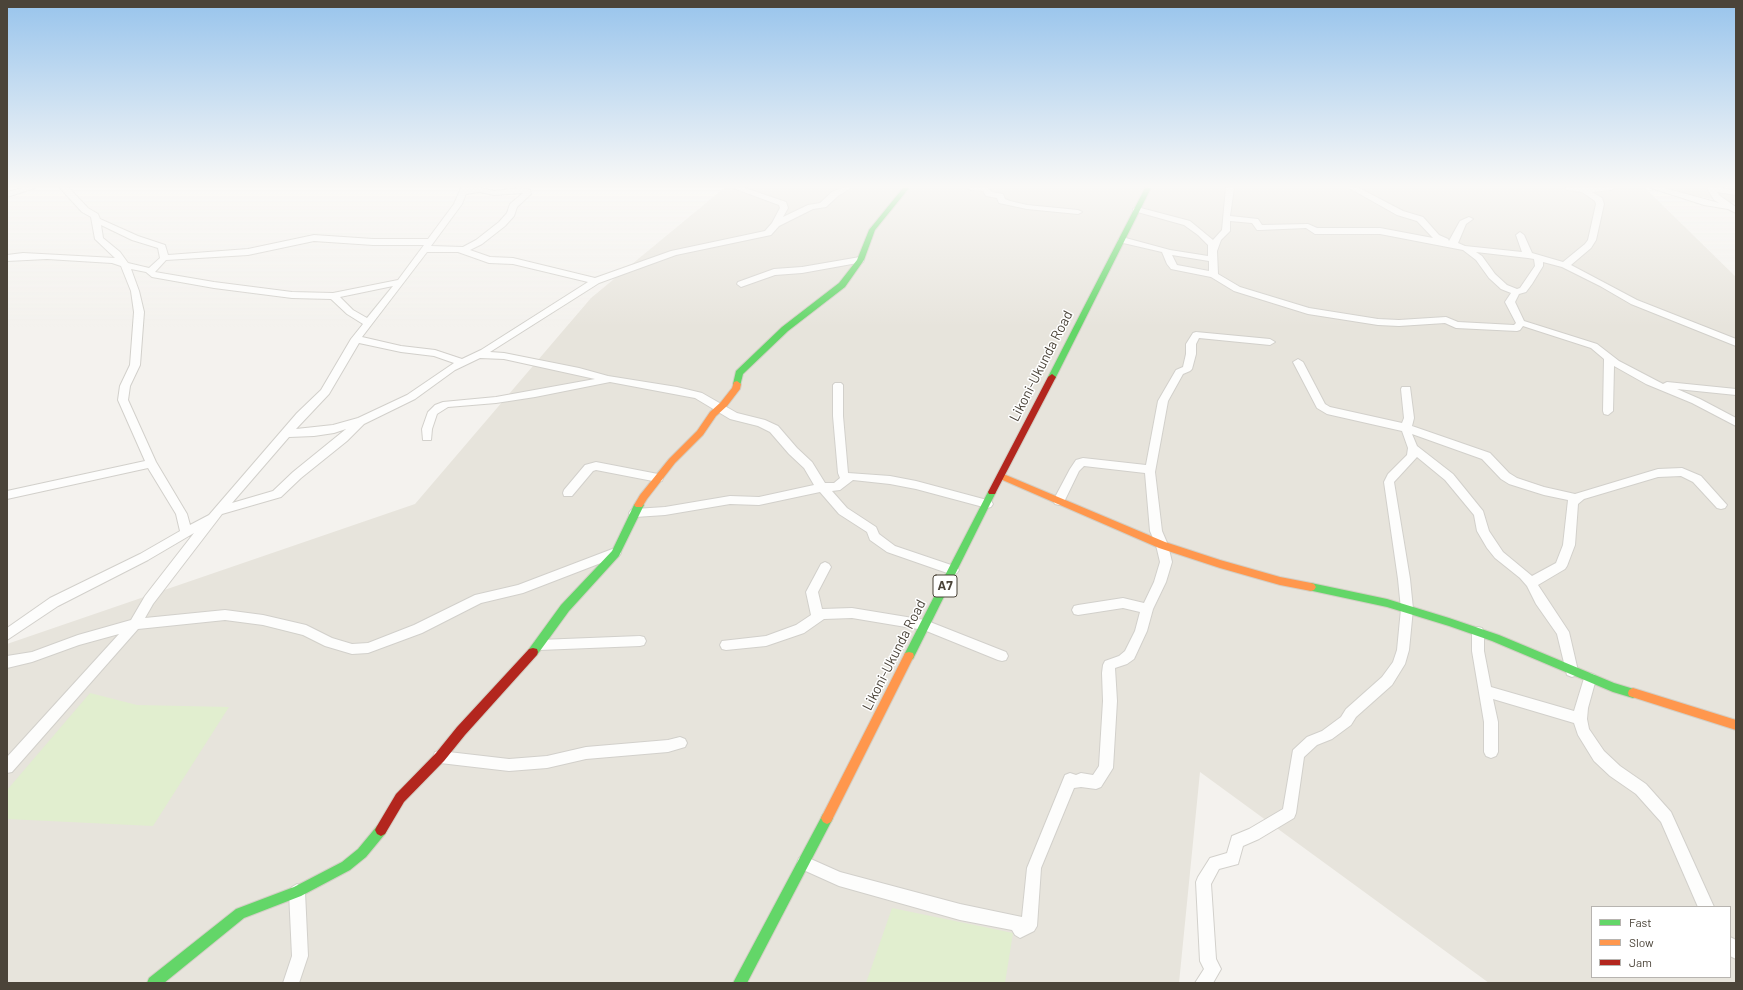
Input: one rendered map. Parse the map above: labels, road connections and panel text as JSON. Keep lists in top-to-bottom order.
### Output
{
  "streets": {
    "main road": ["Likoni-Ukunda Road", "A7"]
  },
  "legend": ["Fast", "Slow", "Jam"]
}
